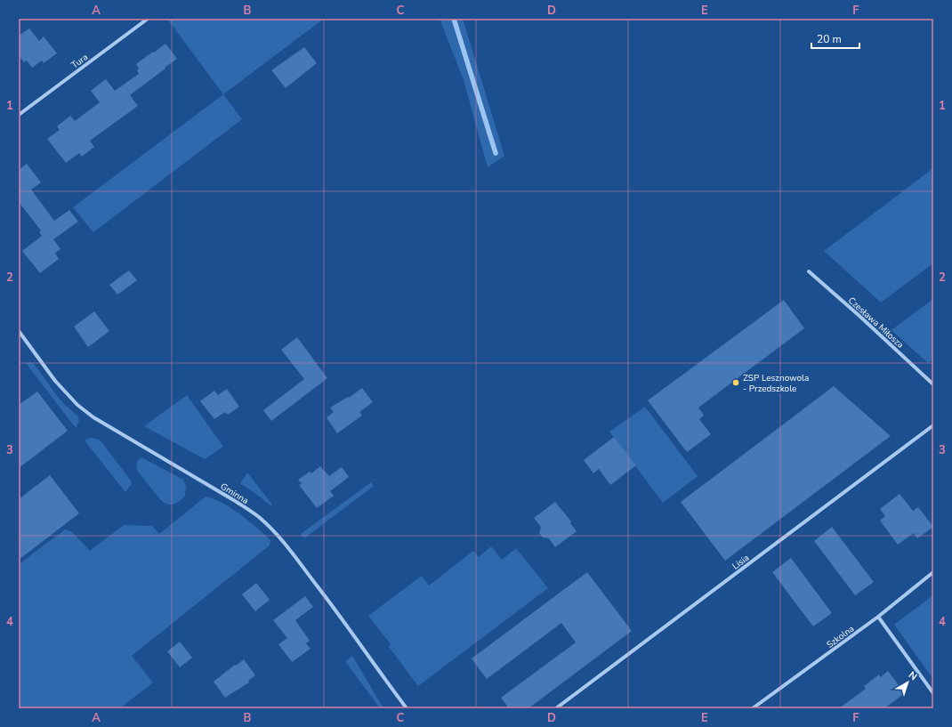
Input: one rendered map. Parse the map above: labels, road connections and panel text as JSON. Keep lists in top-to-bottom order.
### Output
{
  "streets": {
    "street": [
      "Tura",
      "Czesława Miłosza",
      "Gminna",
      "Lisia",
      "Szkolna"
    ]
  },
  "places": ["ZSP Lesznowola - Przedszkole"],
  "scale_bar": "20 m",
  "north": "top right",
  "grid": {
    "columns": [
      "A",
      "B",
      "C",
      "D",
      "E",
      "F"
    ],
    "rows": [
      "1",
      "2",
      "3",
      "4"
    ]
  }
}
